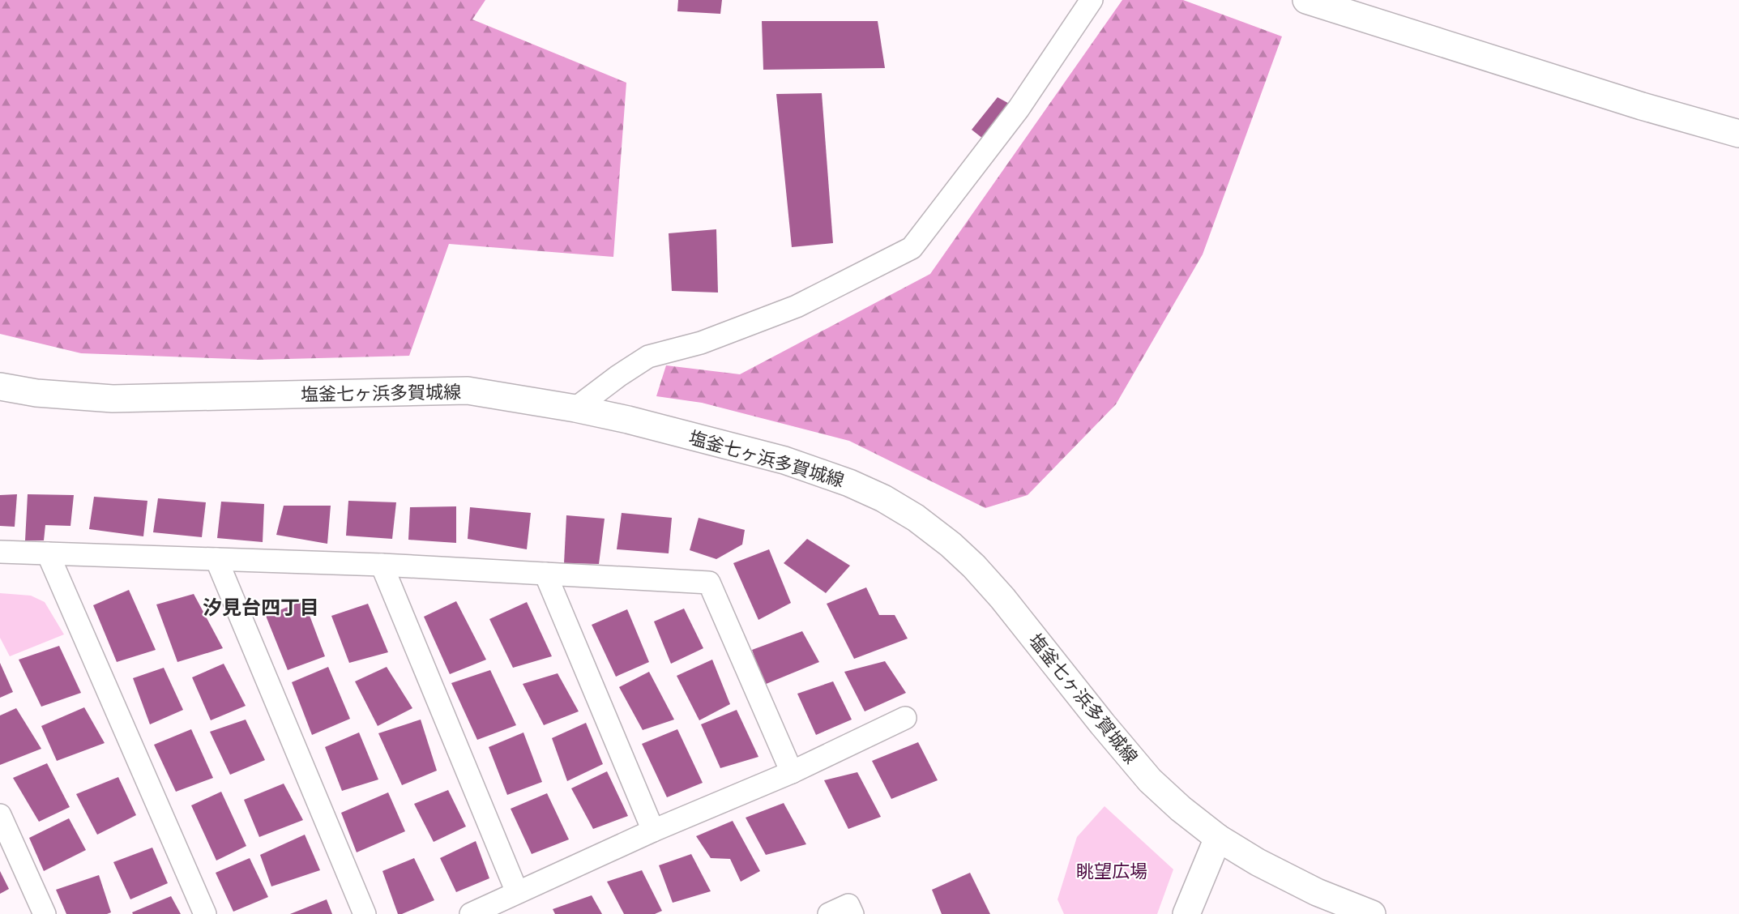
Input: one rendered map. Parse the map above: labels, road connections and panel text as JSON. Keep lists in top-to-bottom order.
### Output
{
  "streets": {
    "main road": ["塩釜七ヶ浜多賀城線"]
  },
  "districts": ["汐見台四丁目"],
  "parks": ["眺望広場"]
}
